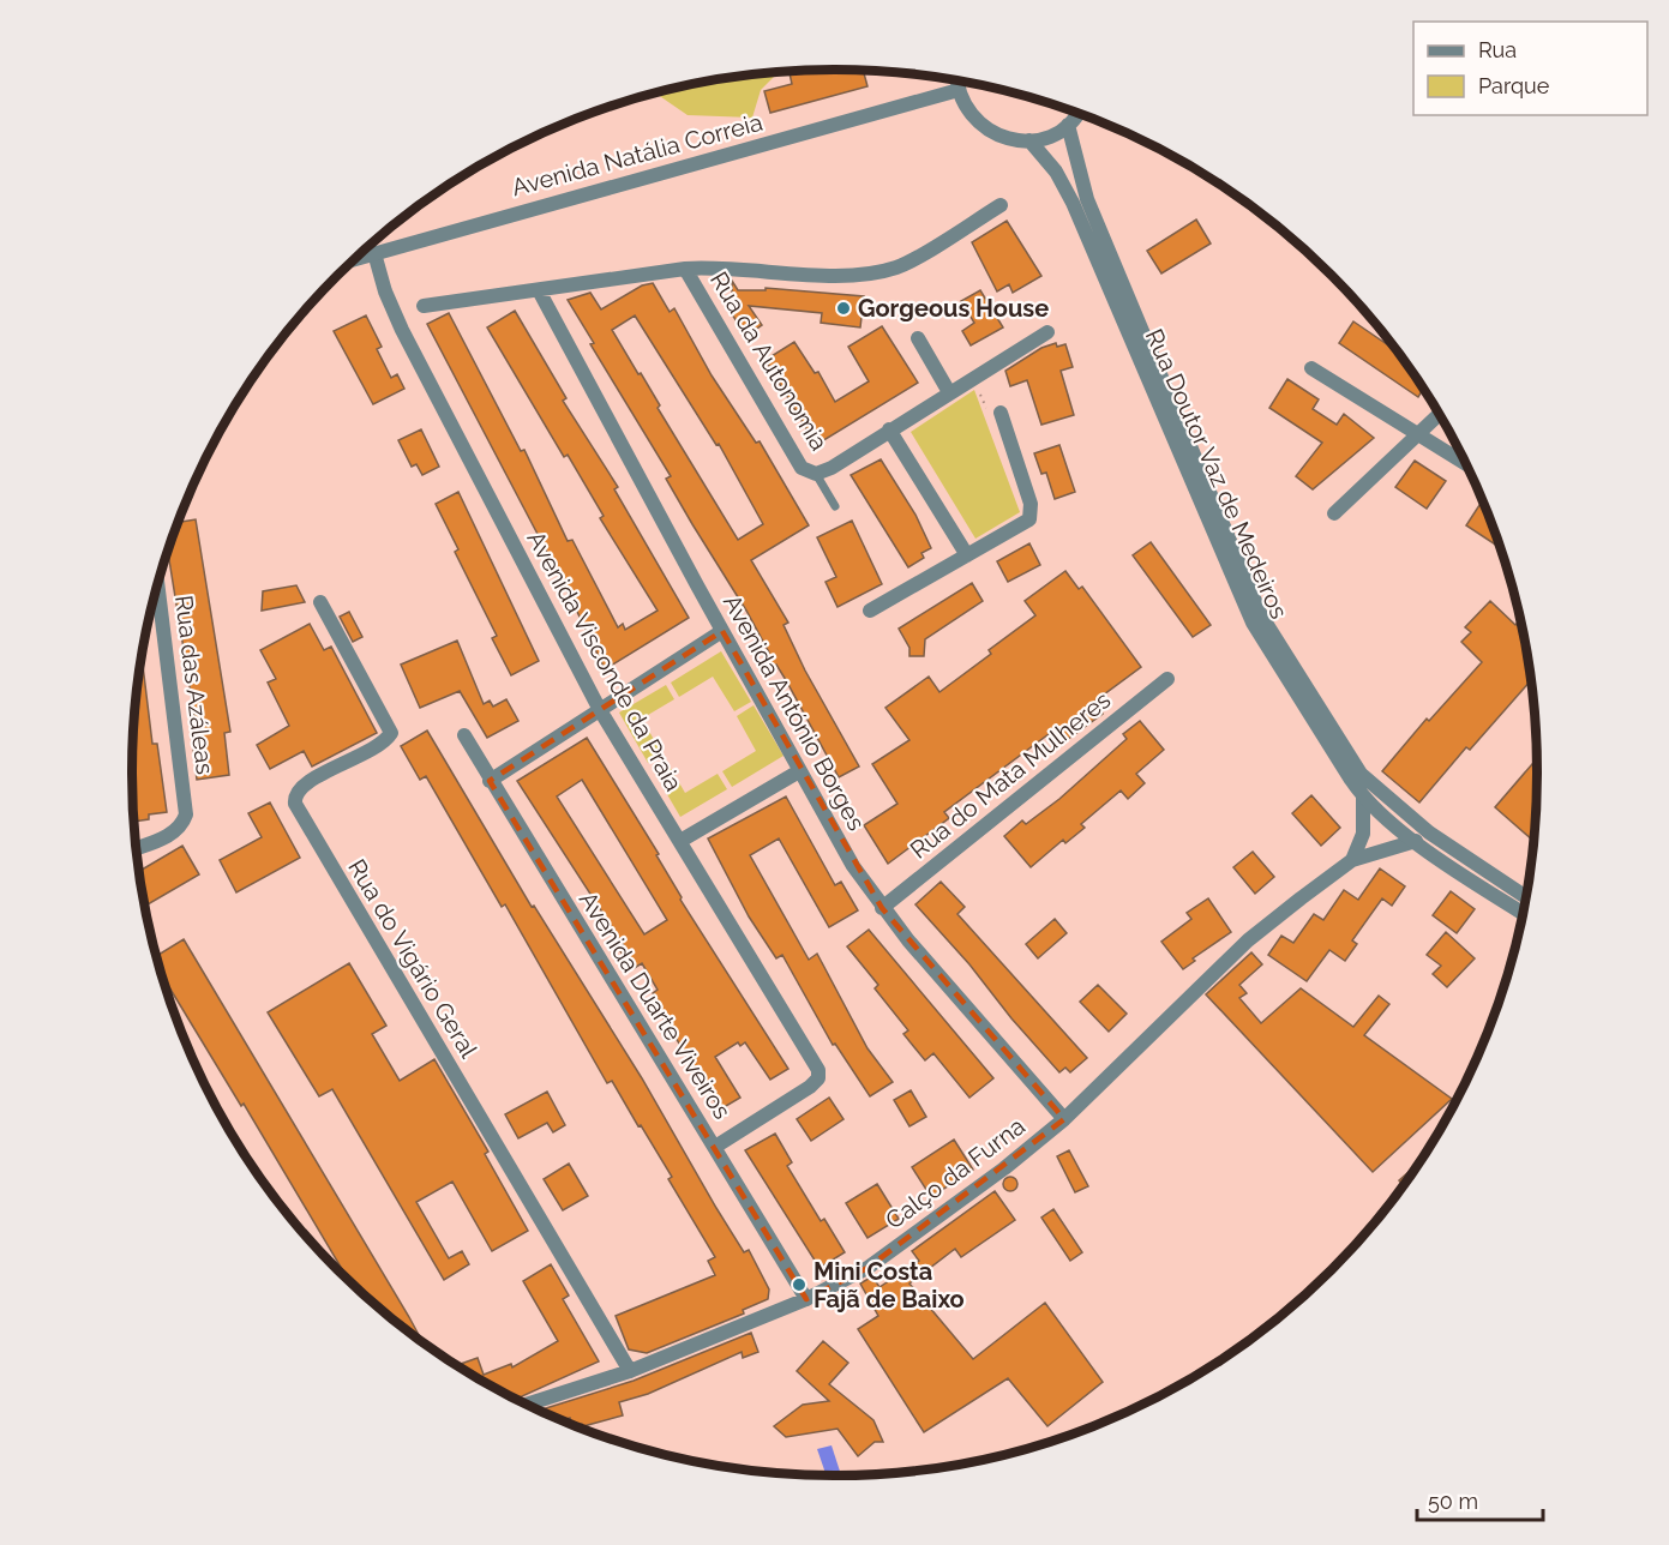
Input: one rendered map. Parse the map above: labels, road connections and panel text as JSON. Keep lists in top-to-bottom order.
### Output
{
  "streets": {
    "street": [
      "Avenida Natália Correia",
      "Rua da Autonomia",
      "Rua Doutor Vaz de Medeiros",
      "Avenida Visconde da Praia",
      "Rua das Azáleas",
      "Avenida António Borges",
      "Rua do Mata Mulheres",
      "Rua do Vigário Geral",
      "Avenida Duarte Viveiros",
      "Calço da Furna"
    ]
  },
  "crossings": [
    ["Avenida Natália Correia", "Avenida Visconde da Praia"],
    ["Rua Doutor Vaz de Medeiros", "Calço da Furna"],
    ["Avenida Visconde da Praia", "Avenida Duarte Viveiros"],
    ["Avenida António Borges", "Rua do Mata Mulheres"],
    ["Avenida António Borges", "Calço da Furna"],
    ["Rua do Vigário Geral", "Calço da Furna"],
    ["Avenida Duarte Viveiros", "Calço da Furna"]
  ],
  "places": ["Gorgeous House", "Mini Costa Fajã de Baixo"],
  "legend": ["Rua", "Parque"],
  "scale_bar": "50 m"
}
